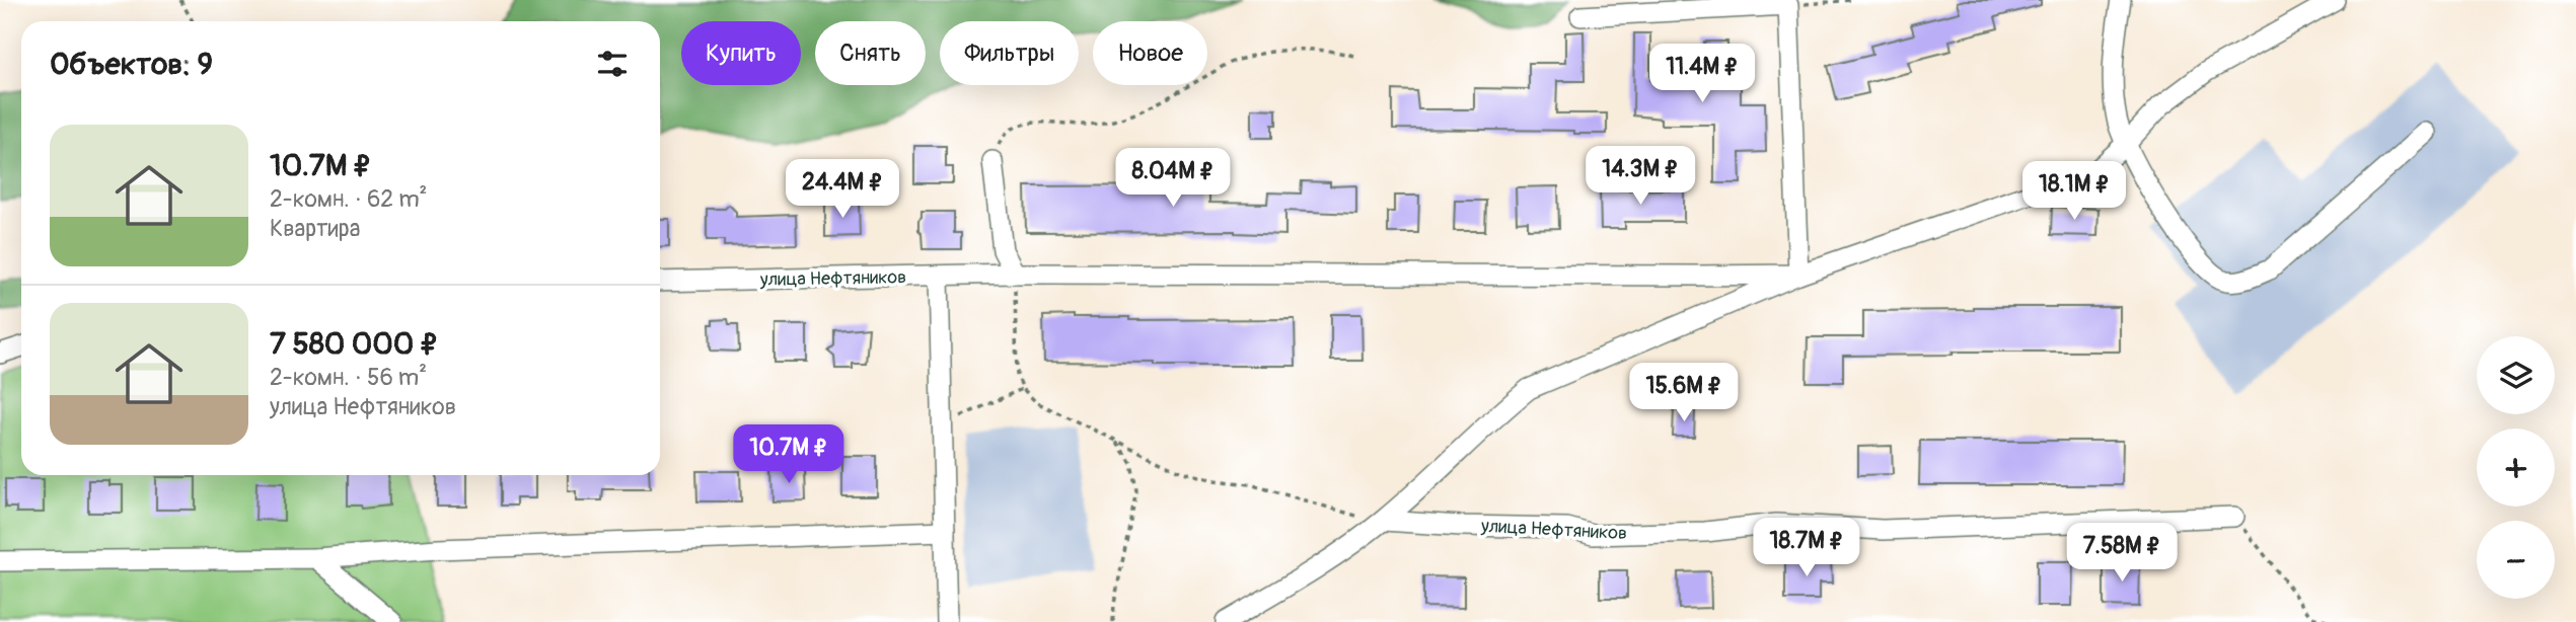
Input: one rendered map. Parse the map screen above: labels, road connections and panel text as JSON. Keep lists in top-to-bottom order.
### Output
{
  "streets": {
    "street": ["улица Нефтяников"]
  },
  "page": {
    "chip": [
      "Купить",
      "Снять",
      "Фильтры",
      "Новое"
    ],
    "heading": "Объектов: 9",
    "price": [
      "11.4M ₽",
      "14.3M ₽",
      "8.04M ₽",
      "24.4M ₽",
      "18.1M ₽",
      "15.6M ₽",
      "10.7M ₽",
      "18.7M ₽",
      "7.58M ₽"
    ],
    "list": [
      {
        "name": "10.7M ₽",
        "note": "2-комн. · 62 m² · Квартира"
      },
      {
        "name": "7 580 000 ₽",
        "note": "2-комн. · 56 m² · улица Нефтяников"
      }
    ],
    "map_buttons": ["+", "−"]
  }
}
